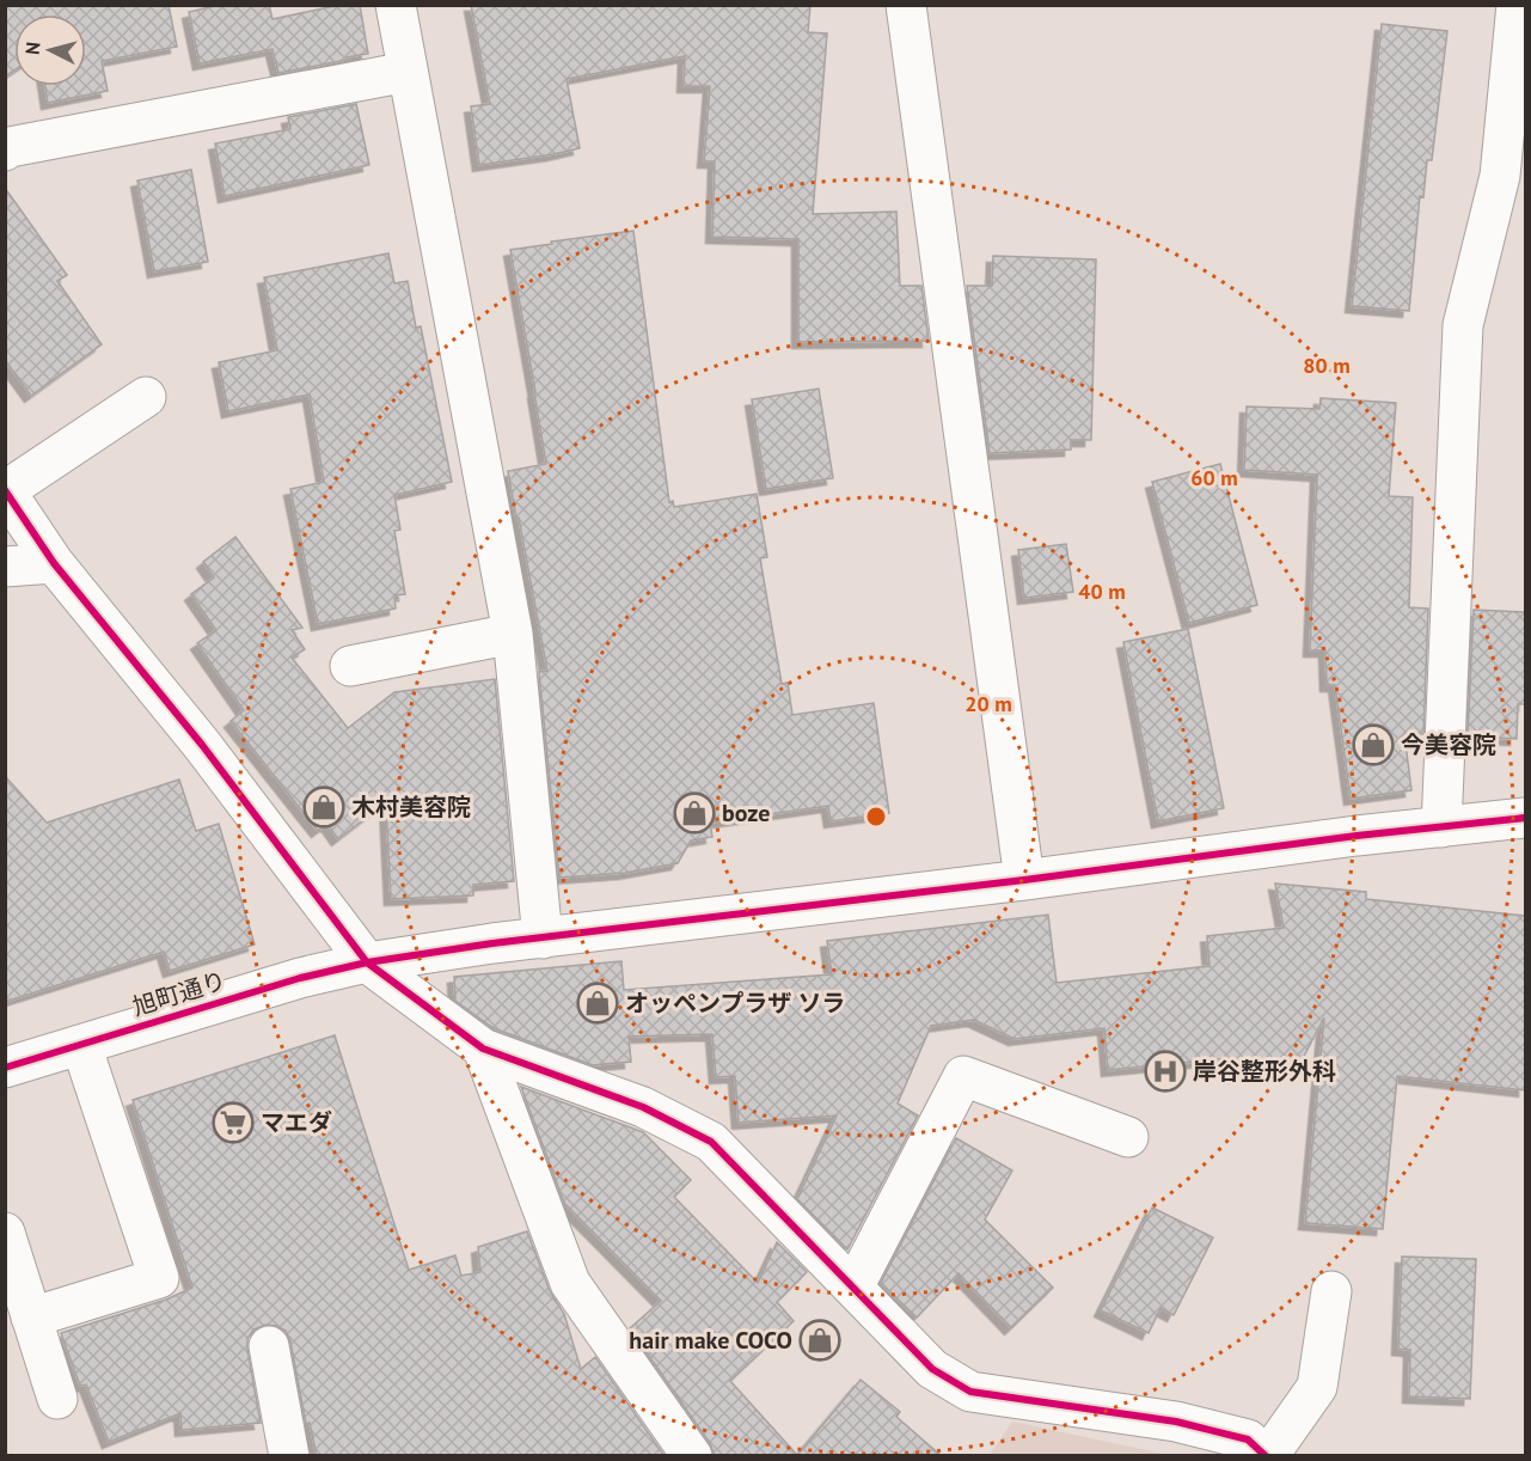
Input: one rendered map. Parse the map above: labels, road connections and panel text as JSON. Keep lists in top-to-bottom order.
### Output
{
  "streets": {
    "street": ["旭町通り"]
  },
  "places": {
    "shop": [
      "今美容院",
      "木村美容院",
      "boze",
      "オッペンプラザ ソラ",
      "hair make COCO"
    ],
    "hospital": ["岸谷整形外科"],
    "supermarket": ["マエダ"]
  },
  "north": "left",
  "rings": [
    "80 m",
    "60 m",
    "40 m",
    "20 m"
  ]
}
